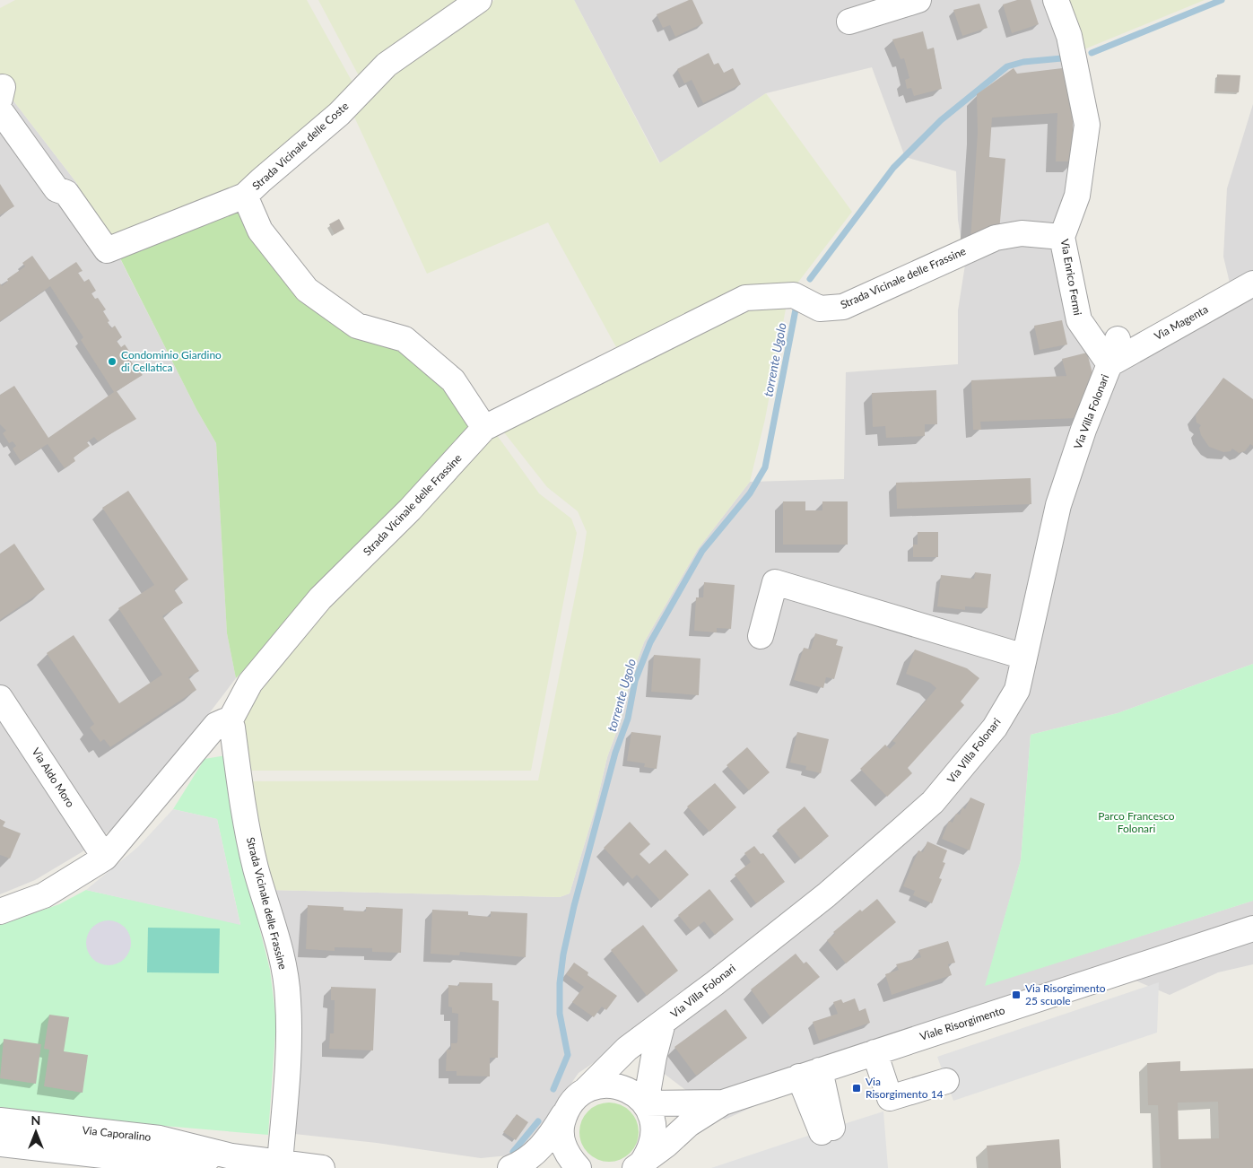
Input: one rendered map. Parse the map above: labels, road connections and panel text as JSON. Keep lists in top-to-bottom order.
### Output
{
  "streets": {
    "street": [
      "Strada Vicinale delle Coste",
      "Via Enrico Fermi",
      "Strada Vicinale delle Frassine",
      "Via Magenta",
      "Via Villa Folonari",
      "Via Aldo Moro",
      "Viale Risorgimento",
      "Via Caporalino"
    ]
  },
  "crossings": [
    ["Strada Vicinale delle Coste", "Strada Vicinale delle Frassine"],
    ["Via Enrico Fermi", "Strada Vicinale delle Frassine"],
    ["Via Enrico Fermi", "Via Magenta"],
    ["Via Enrico Fermi", "Via Villa Folonari"],
    ["Strada Vicinale delle Frassine", "Via Caporalino"],
    ["Via Magenta", "Via Villa Folonari"],
    ["Via Villa Folonari", "Viale Risorgimento"]
  ],
  "water": ["torrente Ugolo"],
  "parks": ["Parco Francesco Folonari"],
  "places": {
    "other": ["Condominio Giardino di Cellatica"],
    "transit": ["Via Risorgimento 25 scuole", "Via Risorgimento 14"]
  },
  "north": "top"
}
